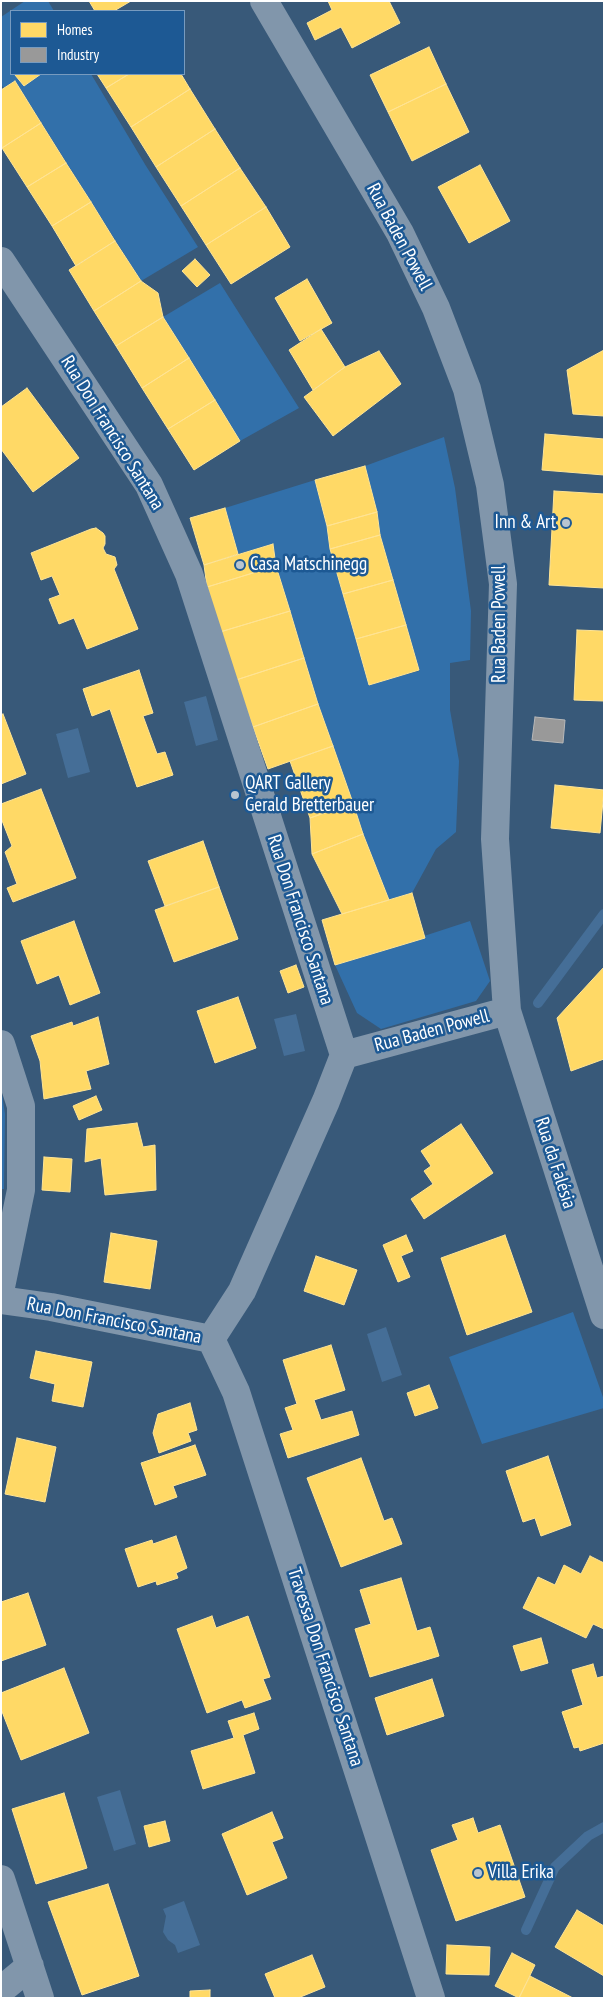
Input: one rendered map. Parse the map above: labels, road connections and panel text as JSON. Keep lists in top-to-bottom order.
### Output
{
  "streets": {
    "street": [
      "Rua Baden Powell",
      "Rua Don Francisco Santana",
      "Rua da Falésia",
      "Travessa Don Francisco Santana"
    ]
  },
  "crossings": [
    ["Rua Baden Powell", "Rua Don Francisco Santana"],
    ["Rua Baden Powell", "Rua da Falésia"],
    ["Rua Don Francisco Santana", "Travessa Don Francisco Santana"]
  ],
  "places": [
    "Inn & Art",
    "Casa Matschinegg",
    "QART Gallery Gerald Bretterbauer",
    "Villa Erika"
  ],
  "legend": ["Homes", "Industry"]
}
